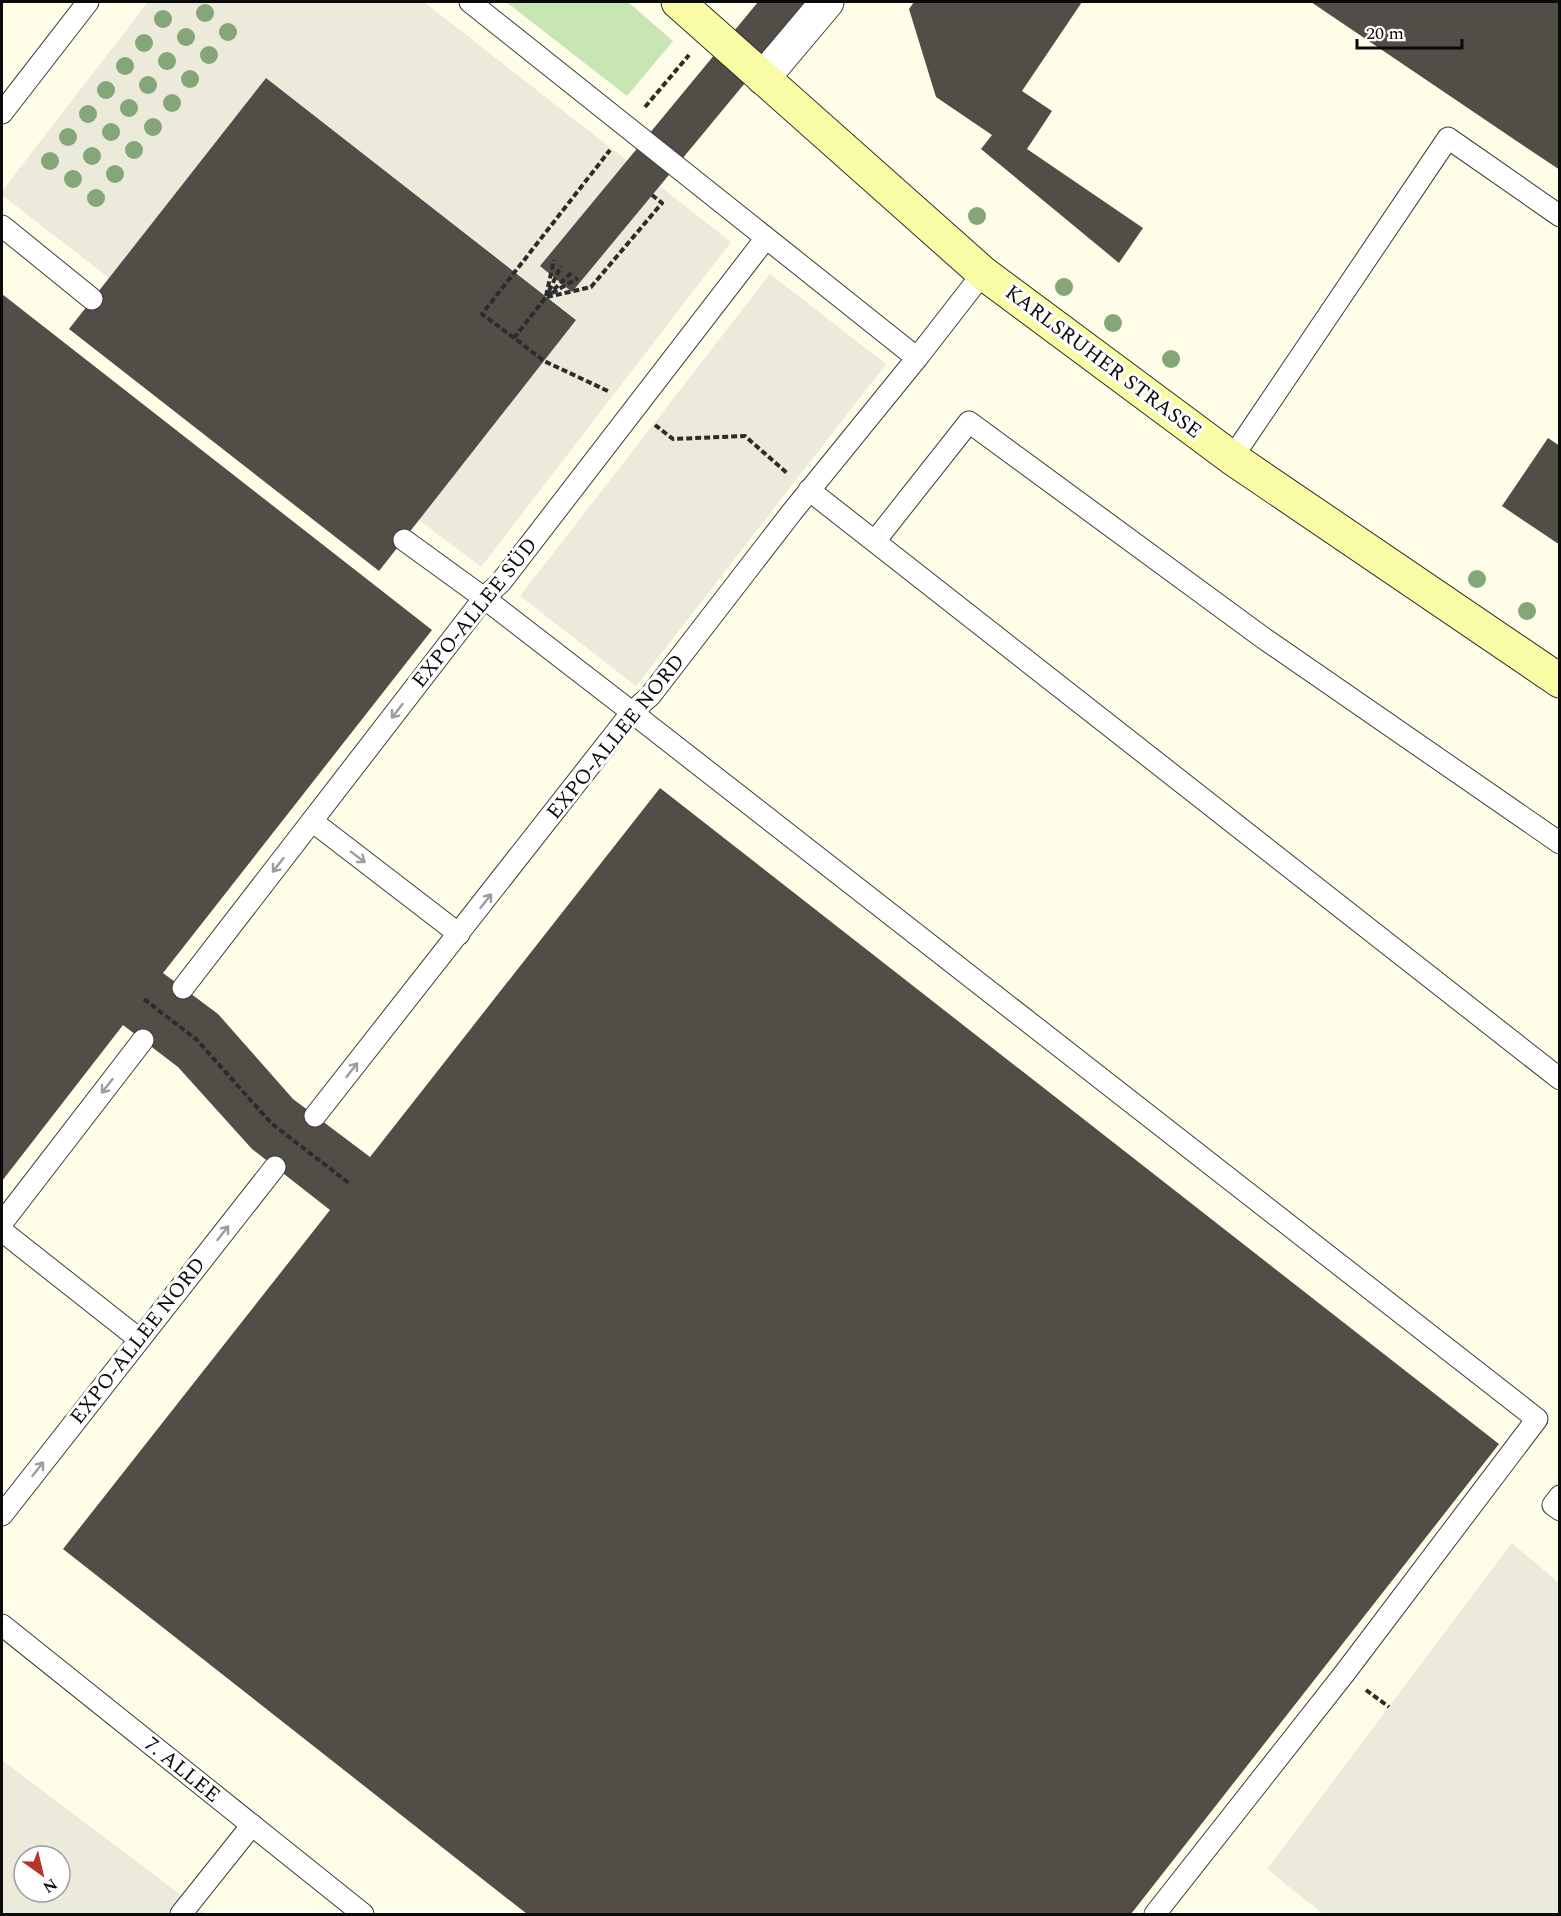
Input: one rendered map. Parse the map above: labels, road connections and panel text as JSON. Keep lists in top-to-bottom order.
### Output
{
  "streets": {
    "main road": ["KARLSRUHER STRASSE"],
    "lane": ["EXPO-ALLEE SÜD", "EXPO-ALLEE NORD", "7. ALLEE"]
  },
  "crossings": [
    ["KARLSRUHER STRASSE", "EXPO-ALLEE NORD"]
  ],
  "one_way": ["EXPO-ALLEE SÜD", "EXPO-ALLEE NORD"],
  "scale_bar": "20 m",
  "north": "bottom right"
}
